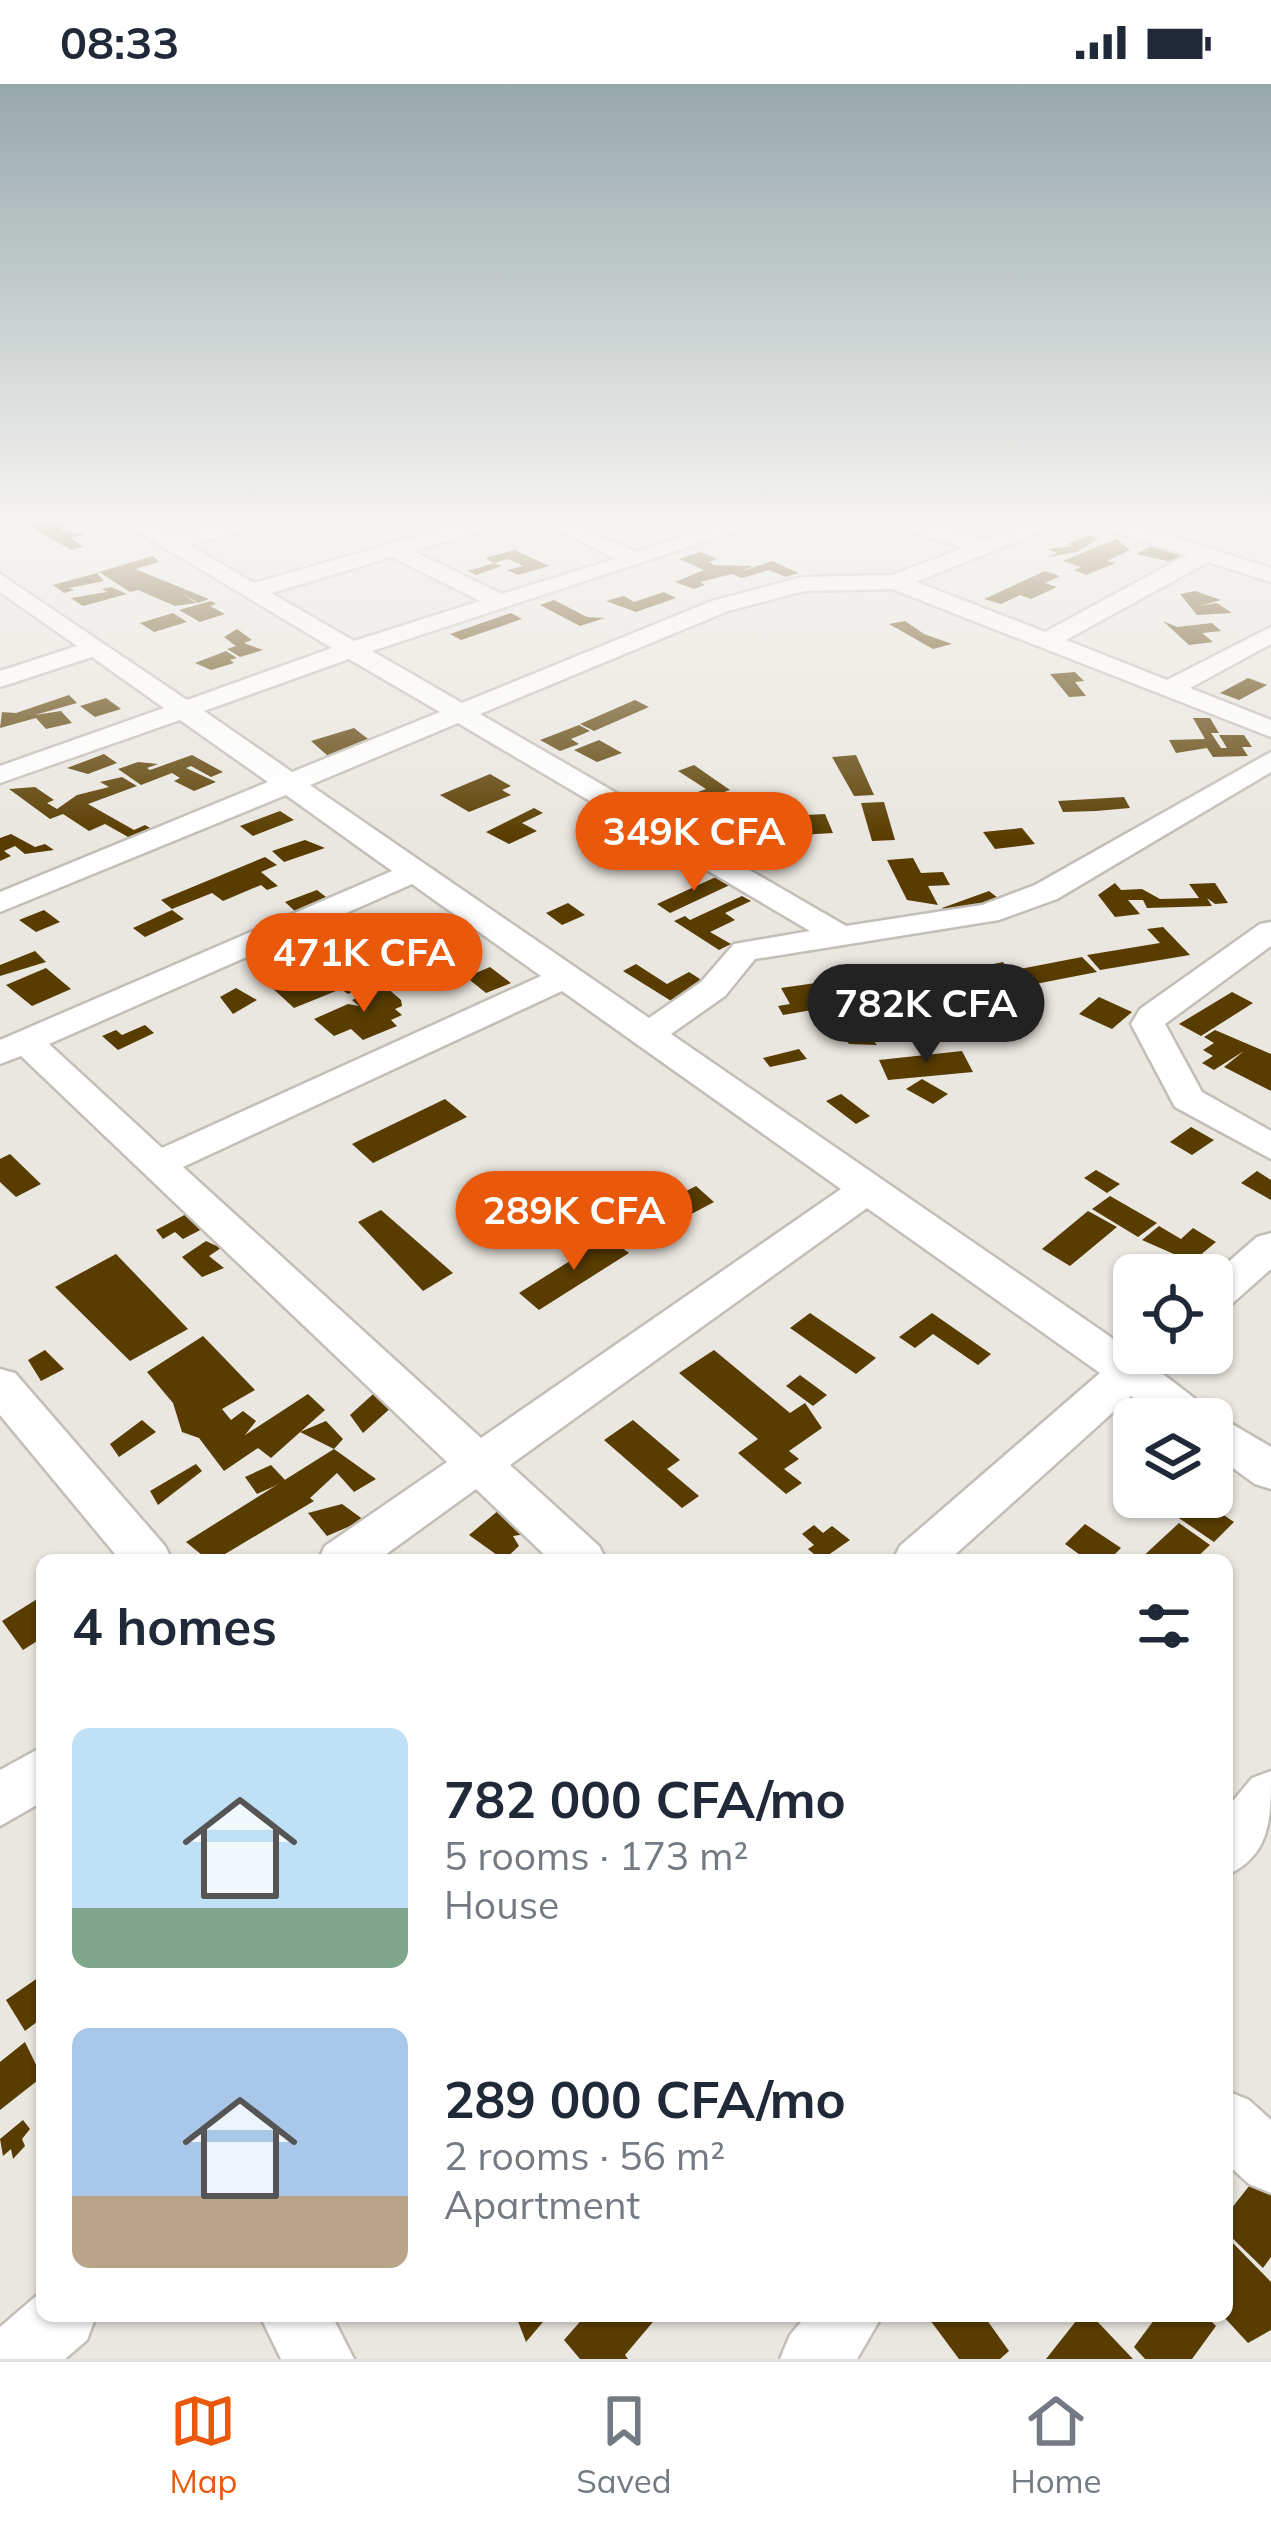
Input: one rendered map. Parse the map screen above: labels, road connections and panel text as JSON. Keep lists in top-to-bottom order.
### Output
{
  "page": {
    "status": "08:33",
    "price": [
      "349K CFA",
      "471K CFA",
      "782K CFA",
      "289K CFA"
    ],
    "heading": "4 homes",
    "list": [
      {
        "name": "782 000 CFA/mo",
        "note": "5 rooms · 173 m² · House"
      },
      {
        "name": "289 000 CFA/mo",
        "note": "2 rooms · 56 m² · Apartment"
      }
    ],
    "tabs": ["Map", "Saved", "Home"]
  }
}
